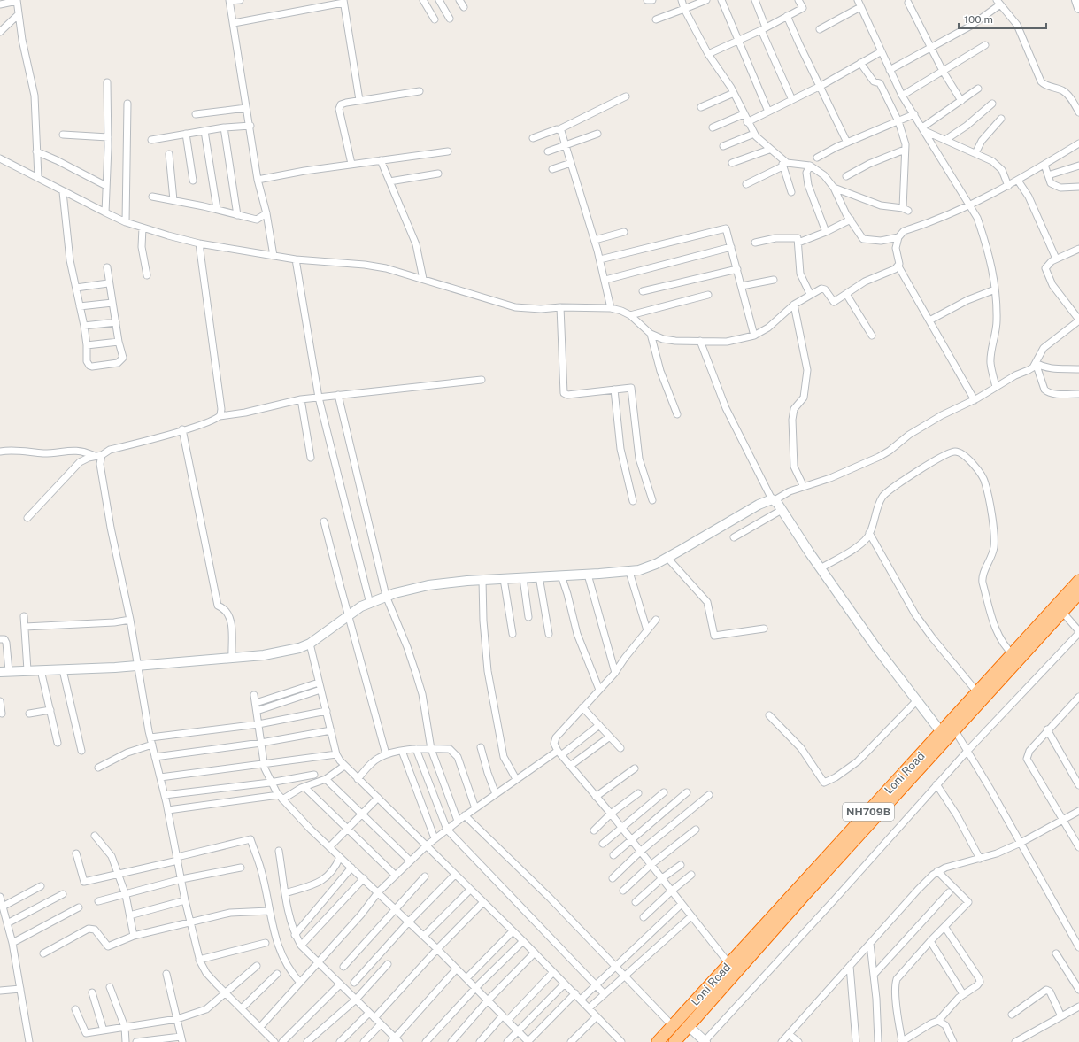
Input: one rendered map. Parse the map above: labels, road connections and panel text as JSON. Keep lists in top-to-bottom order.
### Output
{
  "streets": {
    "highway": ["Loni Road", "NH709B"]
  },
  "scale_bar": "100 m"
}
